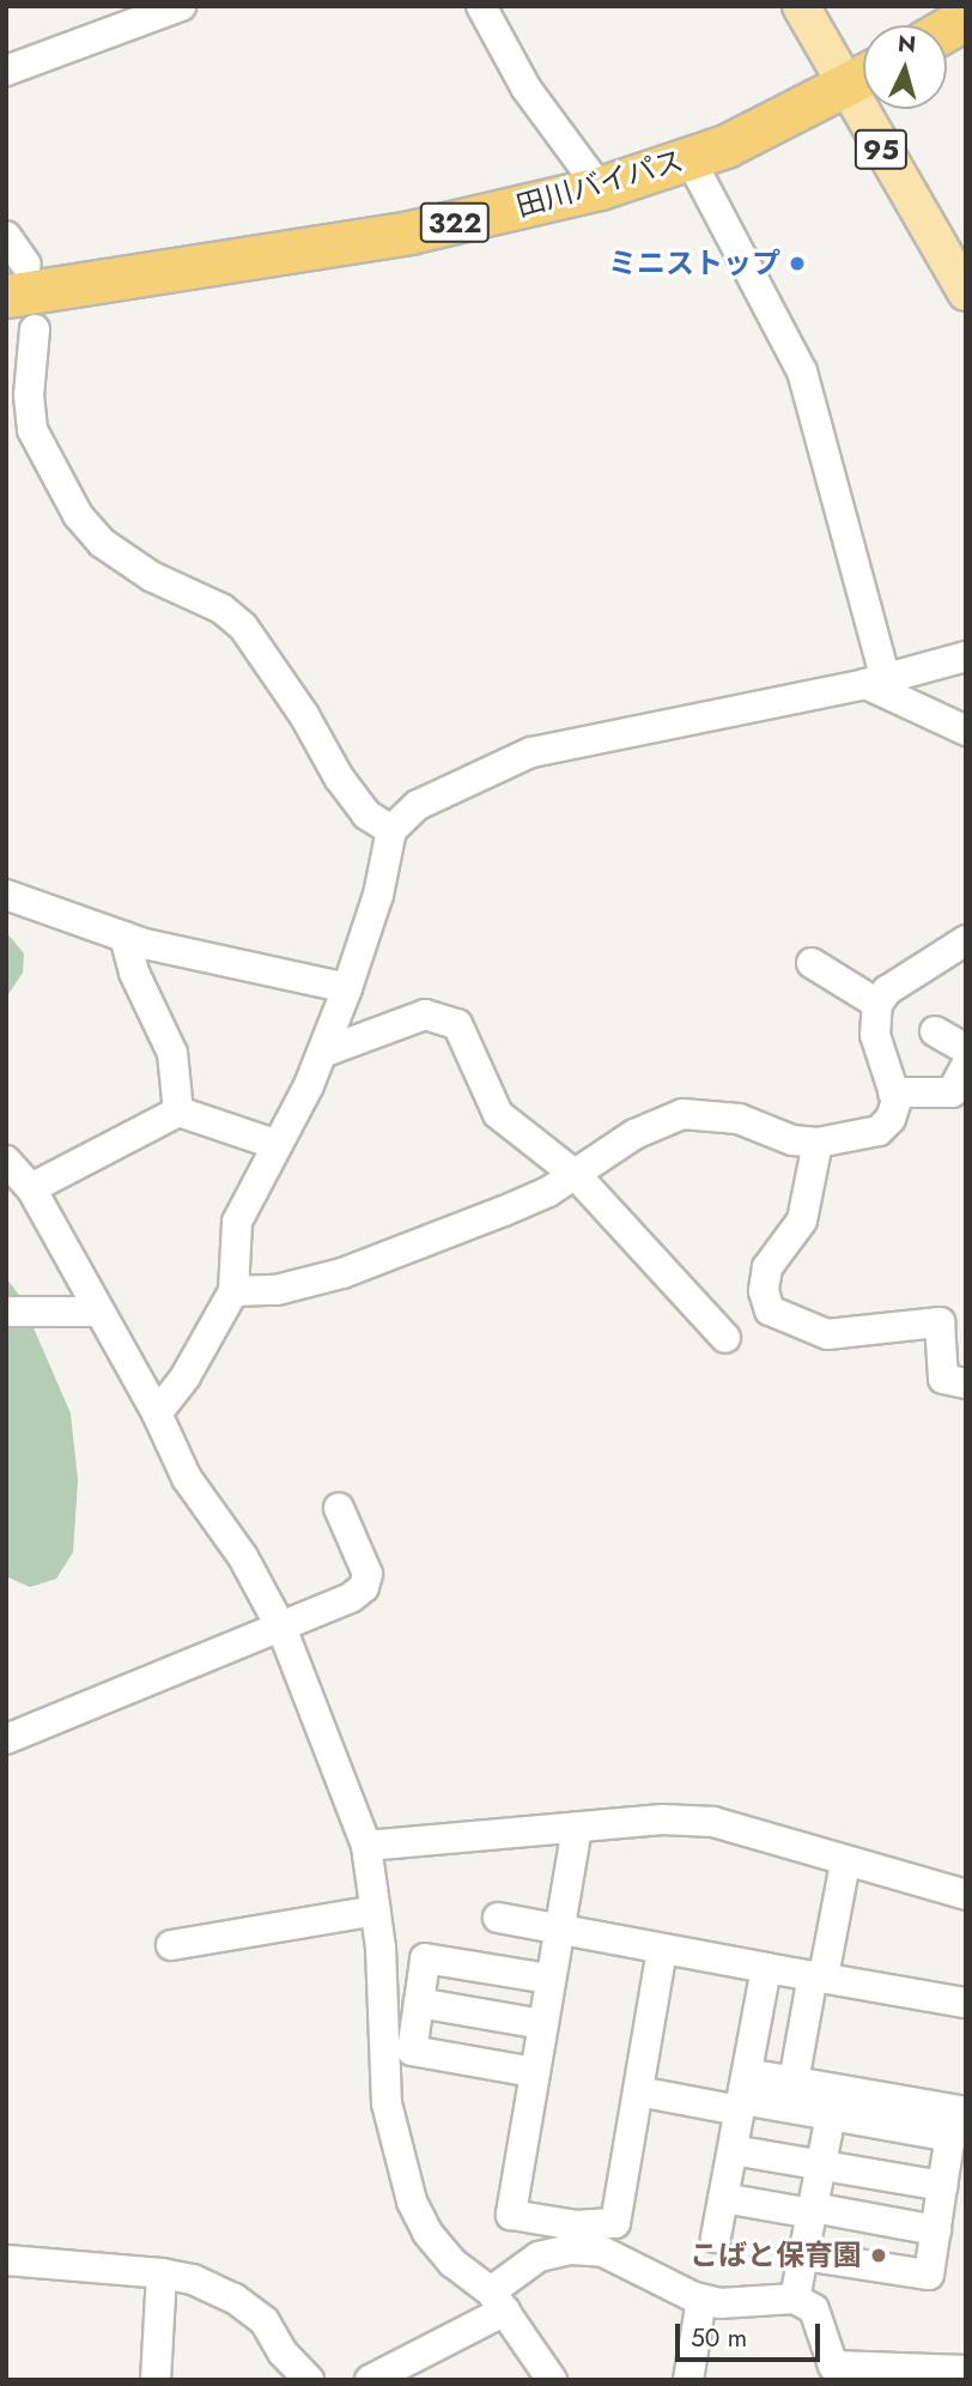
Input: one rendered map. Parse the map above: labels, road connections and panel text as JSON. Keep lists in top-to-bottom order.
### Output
{
  "streets": {
    "highway": ["田川バイパス", "322"],
    "main road": ["95"]
  },
  "crossings": [
    ["95", "田川バイパス"]
  ],
  "places": ["ミニストップ", "こばと保育園"],
  "scale_bar": "50 m",
  "north": "top"
}
